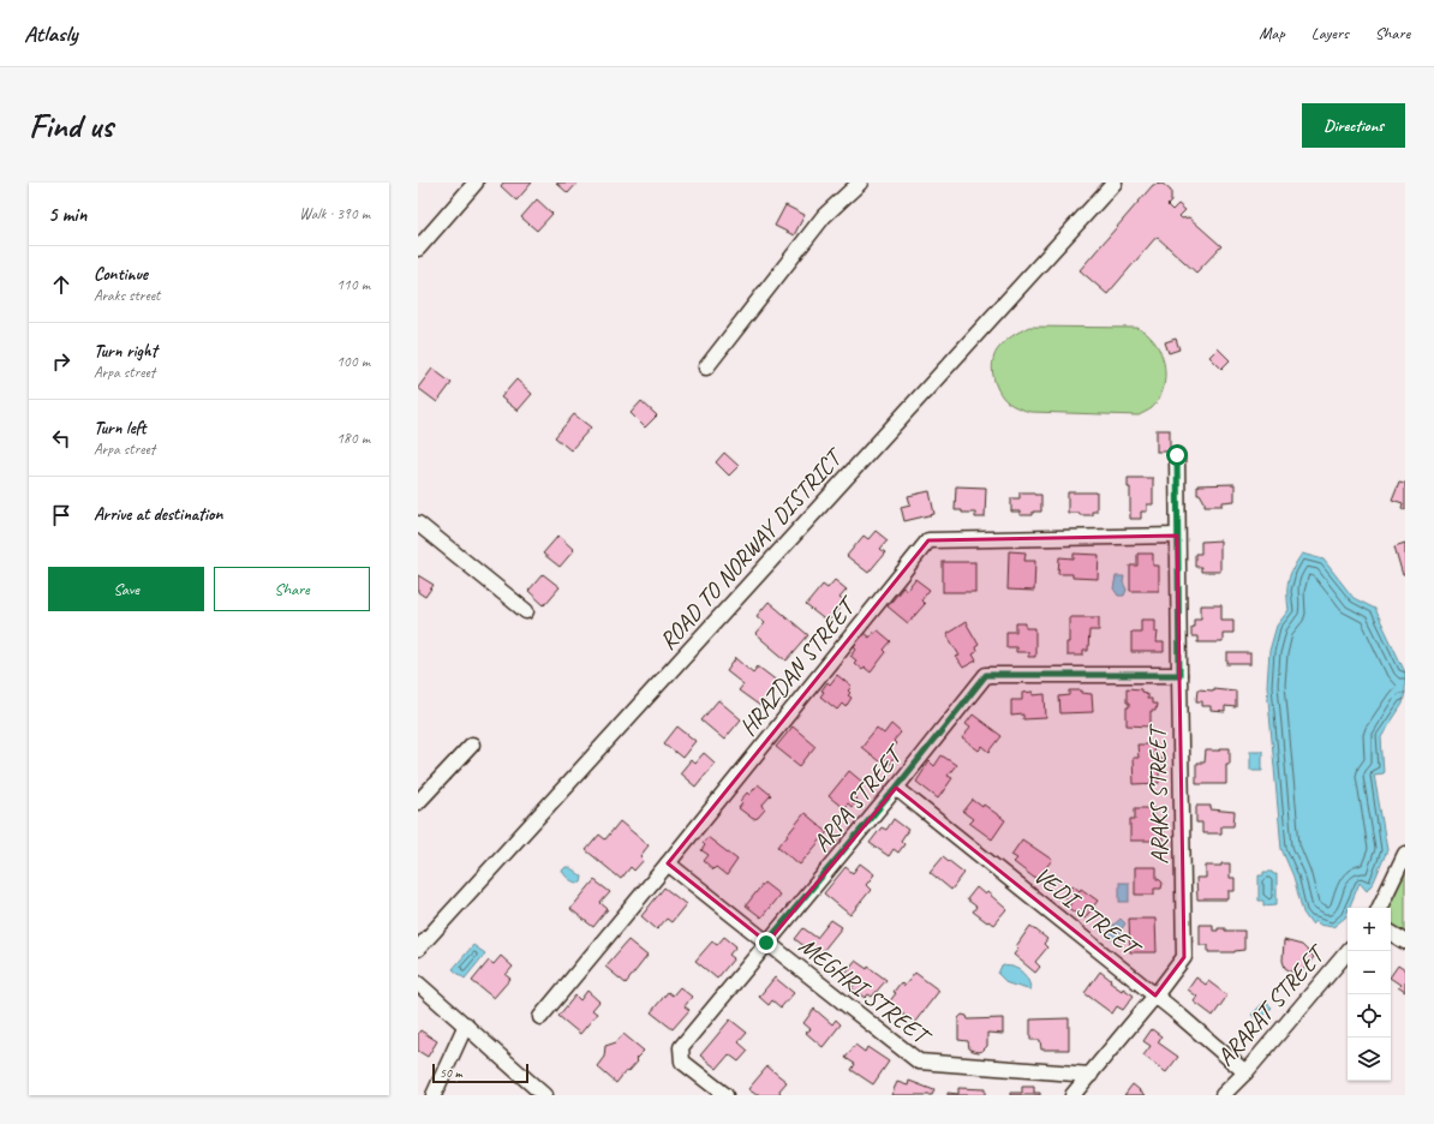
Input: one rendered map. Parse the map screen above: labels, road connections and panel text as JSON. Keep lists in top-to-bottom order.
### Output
{
  "streets": {
    "street": [
      "ROAD TO NORWAY DISTRICT",
      "HRAZDAN STREET",
      "ARAKS STREET",
      "ARPA STREET",
      "VEDI STREET",
      "MEGHRI STREET",
      "ARARAT STREET"
    ]
  },
  "crossings": [
    ["HRAZDAN STREET", "ARAKS STREET"],
    ["HRAZDAN STREET", "MEGHRI STREET"],
    ["ARAKS STREET", "ARPA STREET"],
    ["ARAKS STREET", "VEDI STREET"],
    ["ARAKS STREET", "MEGHRI STREET"],
    ["ARPA STREET", "VEDI STREET"],
    ["ARPA STREET", "MEGHRI STREET"],
    ["VEDI STREET", "ARARAT STREET"]
  ],
  "scale_bar": "50 m",
  "page": {
    "header": "Atlasly",
    "nav": ["Map", "Layers", "Share"],
    "buttons": [
      "Directions",
      ["Save", "Share"]
    ],
    "title": "Find us",
    "heading": ["5 min", "Walk · 390 m"],
    "list": [
      ["Continue", "Araks street", "110 m"],
      ["Turn right", "Arpa street", "100 m"],
      ["Turn left", "Arpa street", "180 m"],
      "Arrive at destination"
    ],
    "map_buttons": ["+", "−"],
    "scale": "50 m"
  }
}
